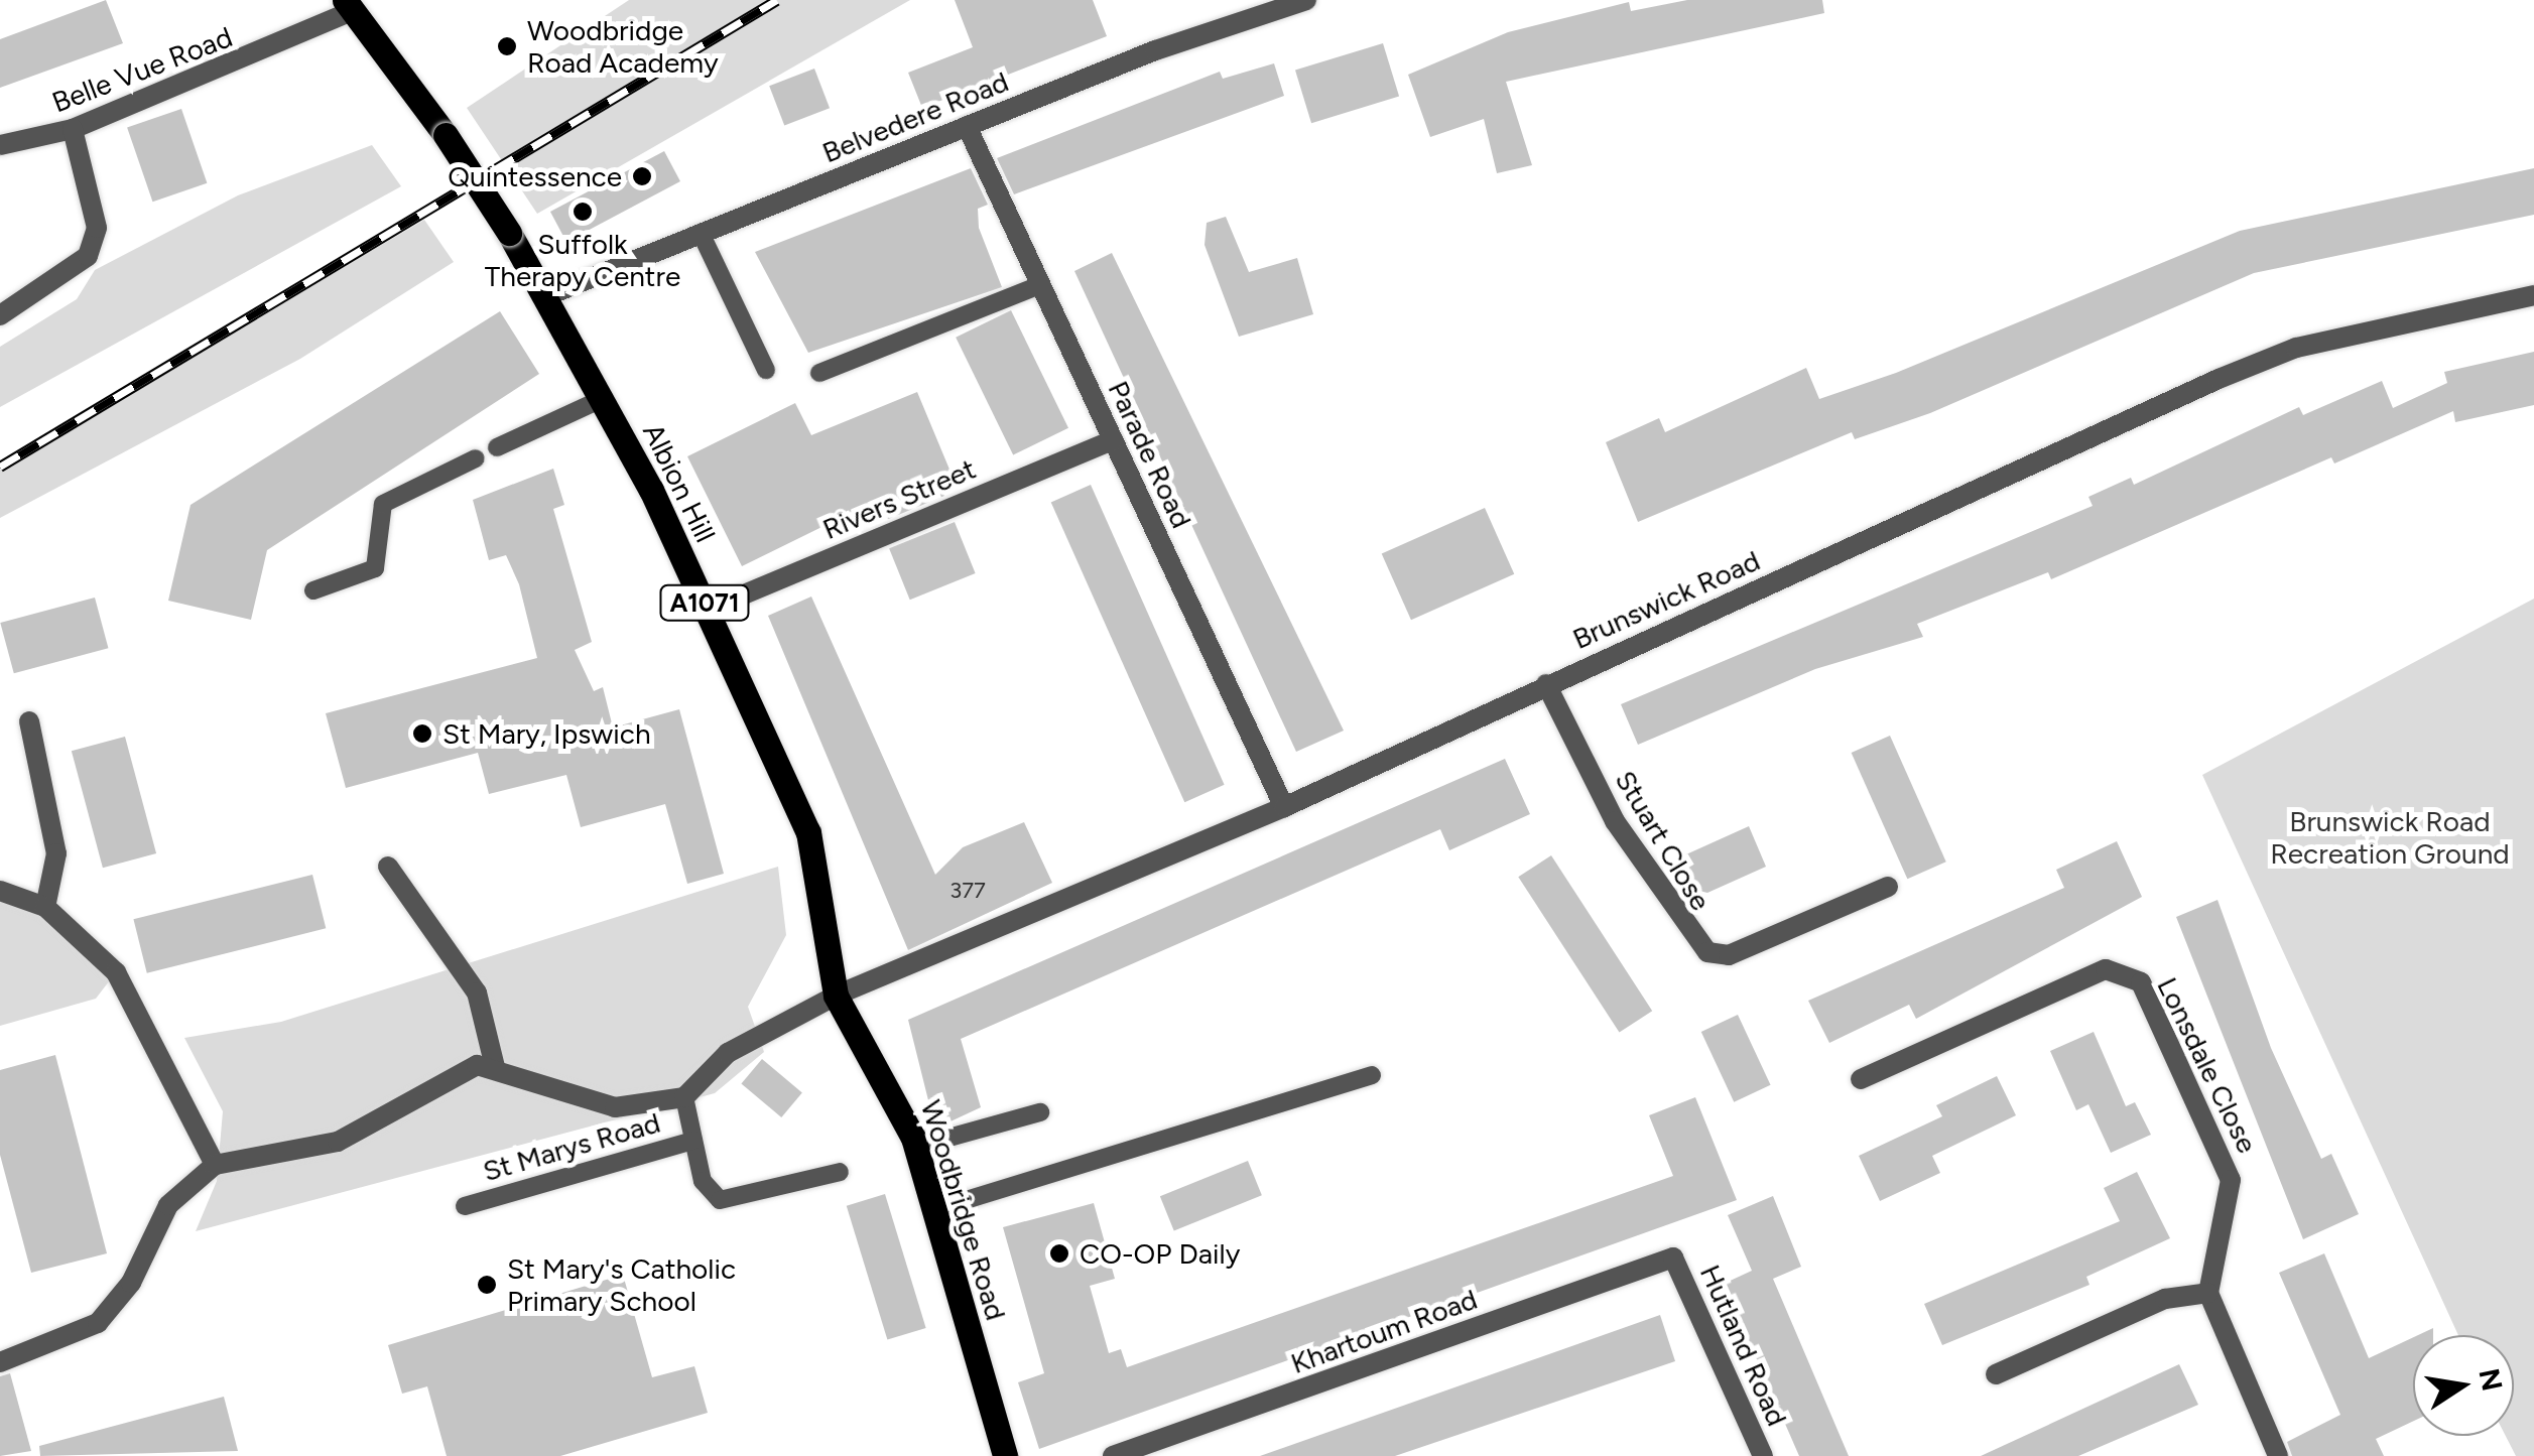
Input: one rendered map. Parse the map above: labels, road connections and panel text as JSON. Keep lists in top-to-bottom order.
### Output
{
  "streets": {
    "main road": ["Albion Hill", "A1071", "Woodbridge Road"],
    "street": [
      "Belle Vue Road",
      "Belvedere Road",
      "Parade Road",
      "Rivers Street",
      "Brunswick Road",
      "Stuart Close",
      "Lonsdale Close",
      "St Marys Road",
      "Khartoum Road",
      "Hutland Road"
    ]
  },
  "crossings": [
    ["Belle Vue Road", "Albion Hill"],
    ["Belvedere Road", "Parade Road"],
    ["Belvedere Road", "Albion Hill"],
    ["Parade Road", "Rivers Street"],
    ["Parade Road", "Brunswick Road"],
    ["Albion Hill", "Rivers Street"],
    ["Albion Hill", "Brunswick Road"],
    ["Albion Hill", "St Marys Road"],
    ["Albion Hill", "Woodbridge Road"],
    ["Brunswick Road", "Stuart Close"],
    ["Brunswick Road", "St Marys Road"],
    ["Brunswick Road", "Woodbridge Road"],
    ["St Marys Road", "Woodbridge Road"],
    ["Khartoum Road", "Hutland Road"]
  ],
  "parks": ["Brunswick Road Recreation Ground"],
  "places": [
    "Woodbridge Road Academy",
    "Quintessence",
    "Suffolk Therapy Centre",
    "St Mary, Ipswich",
    "CO-OP Daily",
    "St Mary's Catholic Primary School"
  ],
  "house_numbers": ["377"],
  "north": "right"
}
